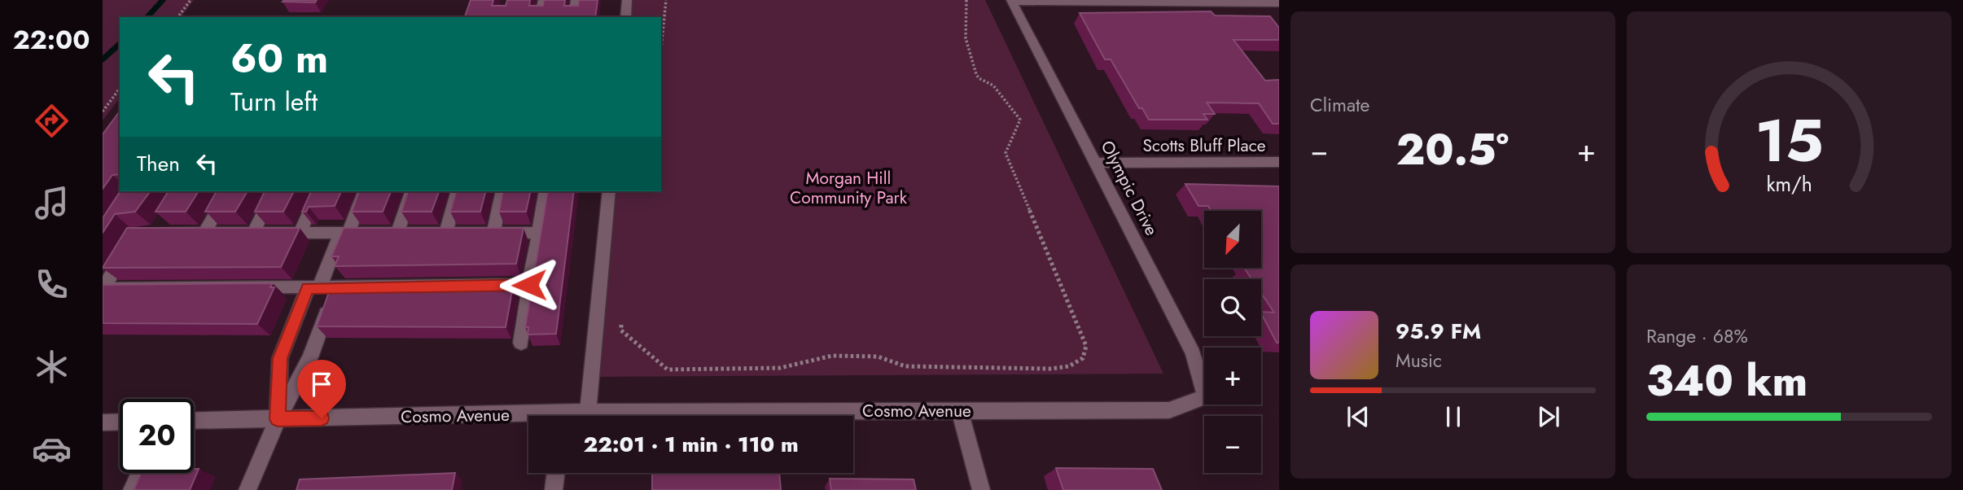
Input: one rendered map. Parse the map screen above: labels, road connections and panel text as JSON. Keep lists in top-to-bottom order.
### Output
{
  "streets": {
    "street": ["Scotts Bluff Place", "Olympic Drive", "Cosmo Avenue"]
  },
  "crossings": [
    ["Scotts Bluff Place", "Olympic Drive"]
  ],
  "parks": ["Morgan Hill Community Park"],
  "north": "bottom left",
  "page": {
    "tabs": "22:00",
    "tile": [
      "Climate",
      ["Range · 68%", "340 km"]
    ],
    "turn": ["60 m", "Turn left"],
    "heat": ["−", "20.5°", "+"],
    "then": "Then",
    "map_buttons": ["+", "−"],
    "song": ["95.9 FM", "Music"],
    "limit": "20",
    "trip": "22:01 · 1 min · 110 m",
    "gauge": ["15", "km/h"]
  }
}
